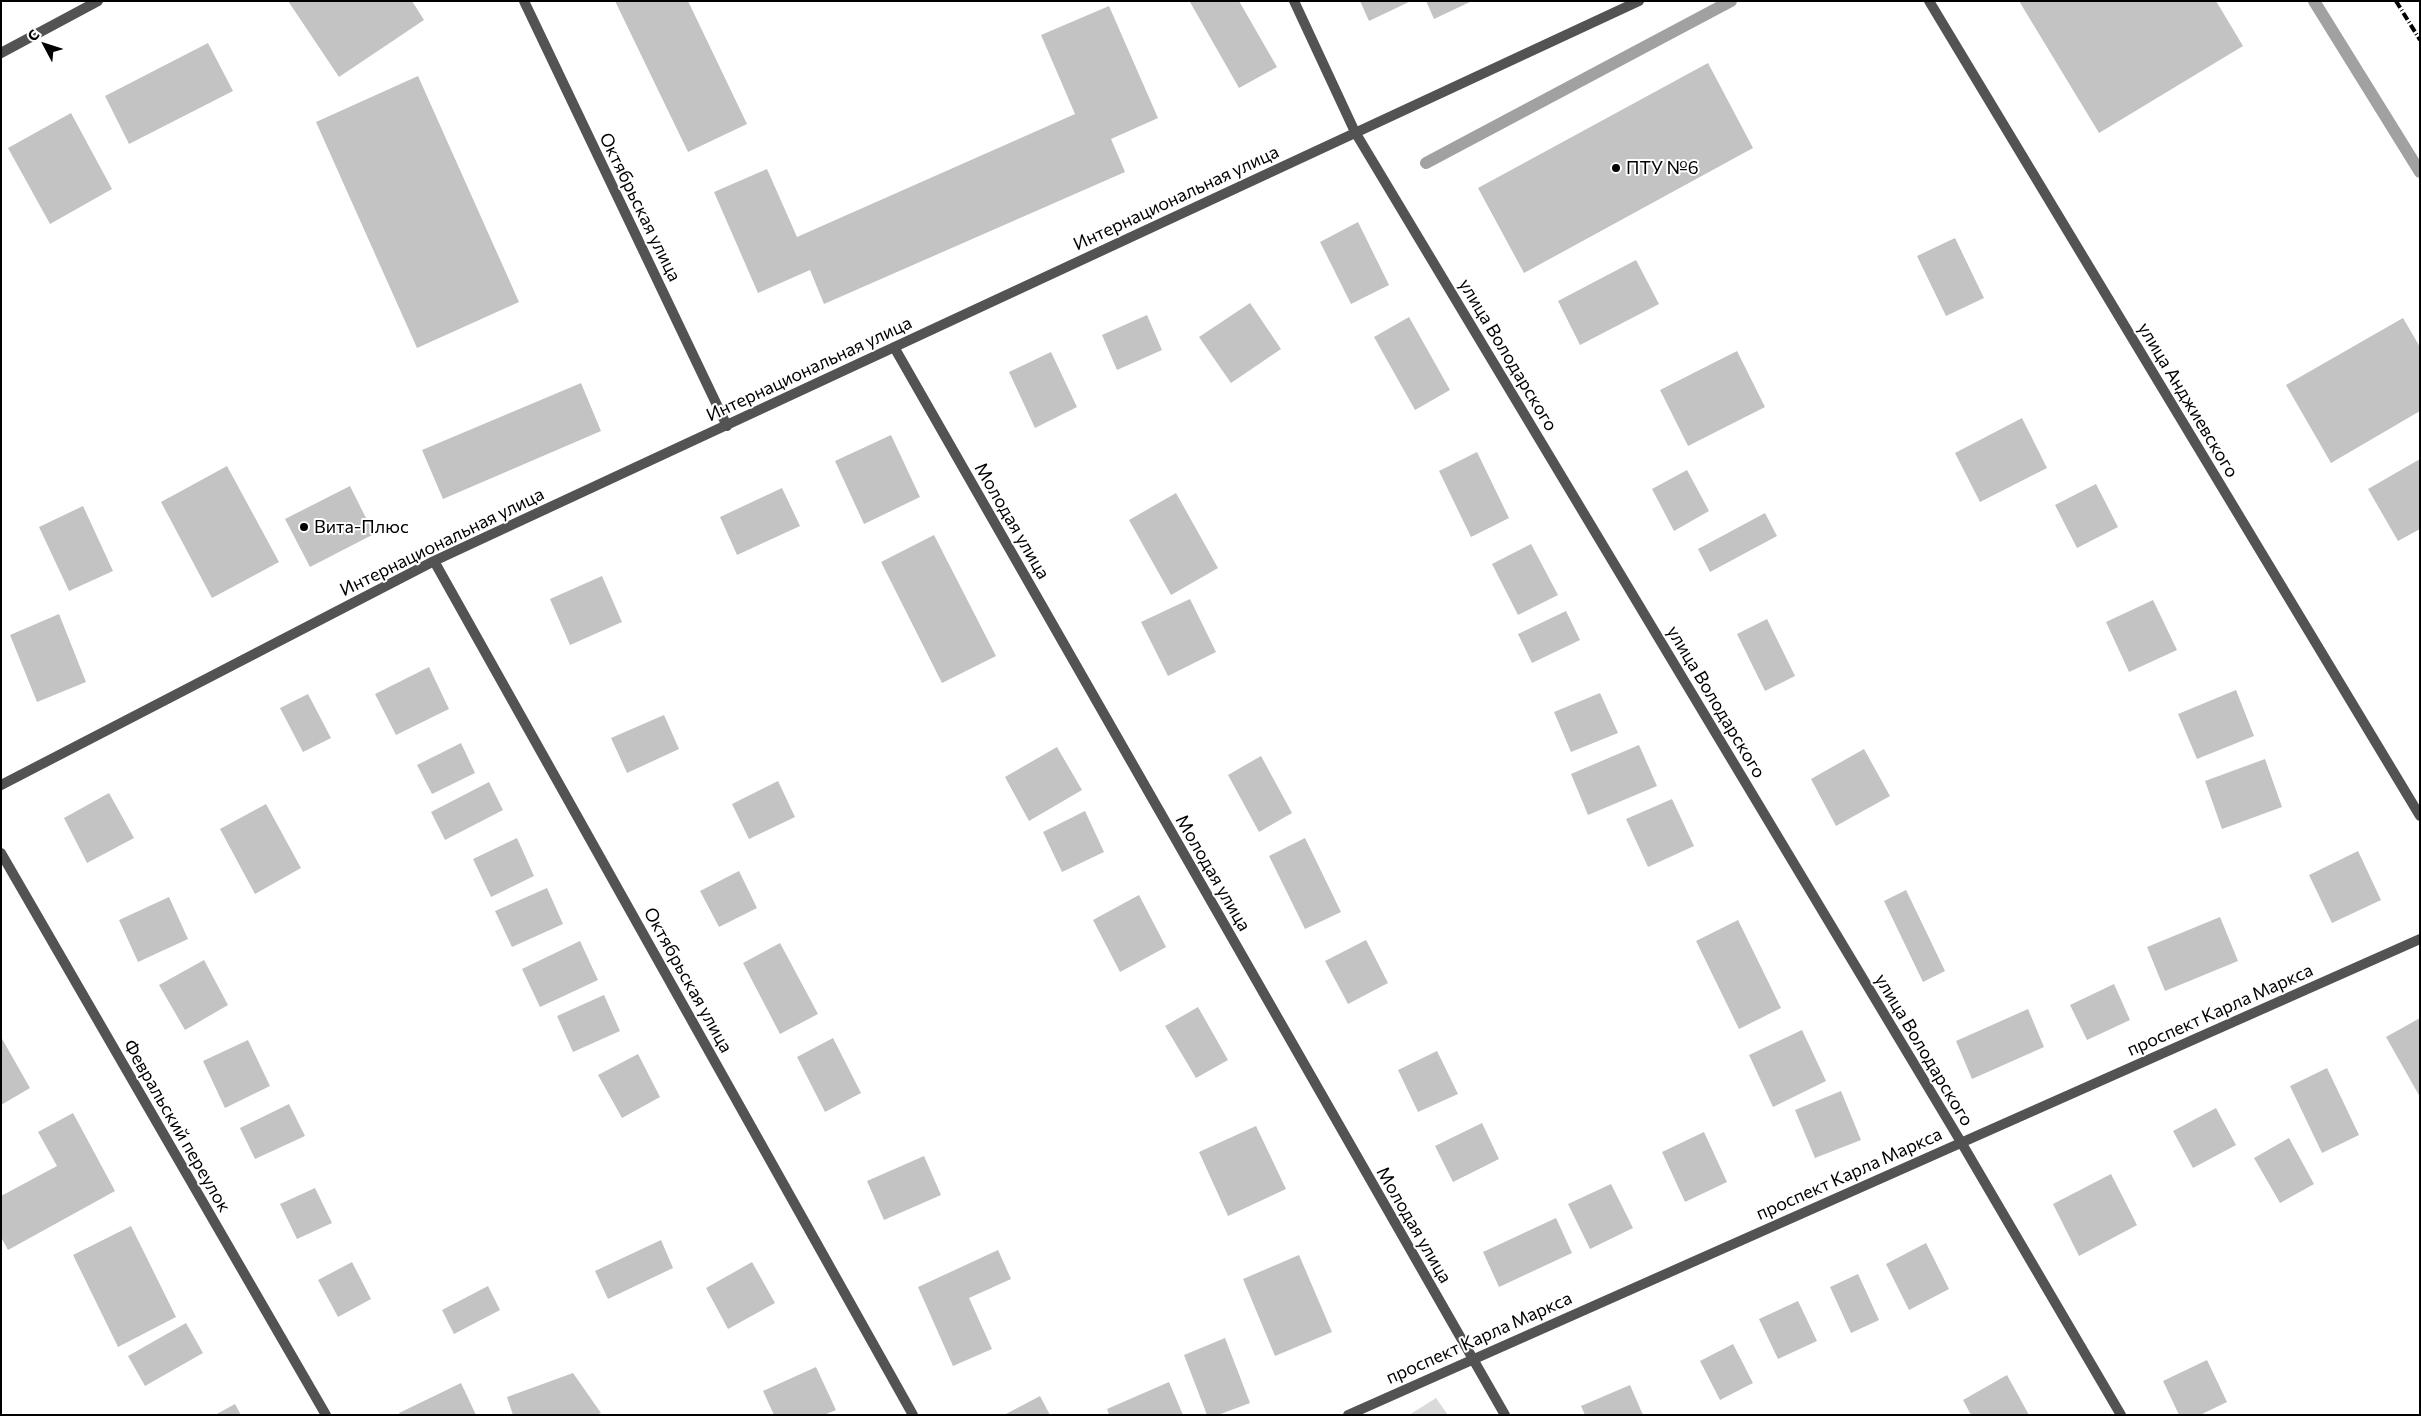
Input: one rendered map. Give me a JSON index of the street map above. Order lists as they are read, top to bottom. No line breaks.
{"streets":{"street":["Интернациональная улица","Октябрьская улица","улица Володарского","улица Анджиевского","Молодая улица","проспект Карла Маркса","Февральский переулок"]},"crossings":[["Интернациональная улица","Октябрьская улица"],["Интернациональная улица","улица Володарского"],["Интернациональная улица","Молодая улица"],["улица Володарского","проспект Карла Маркса"],["Молодая улица","проспект Карла Маркса"]],"places":["ПТУ №6","Вита-Плюс"],"north":"top left"}
